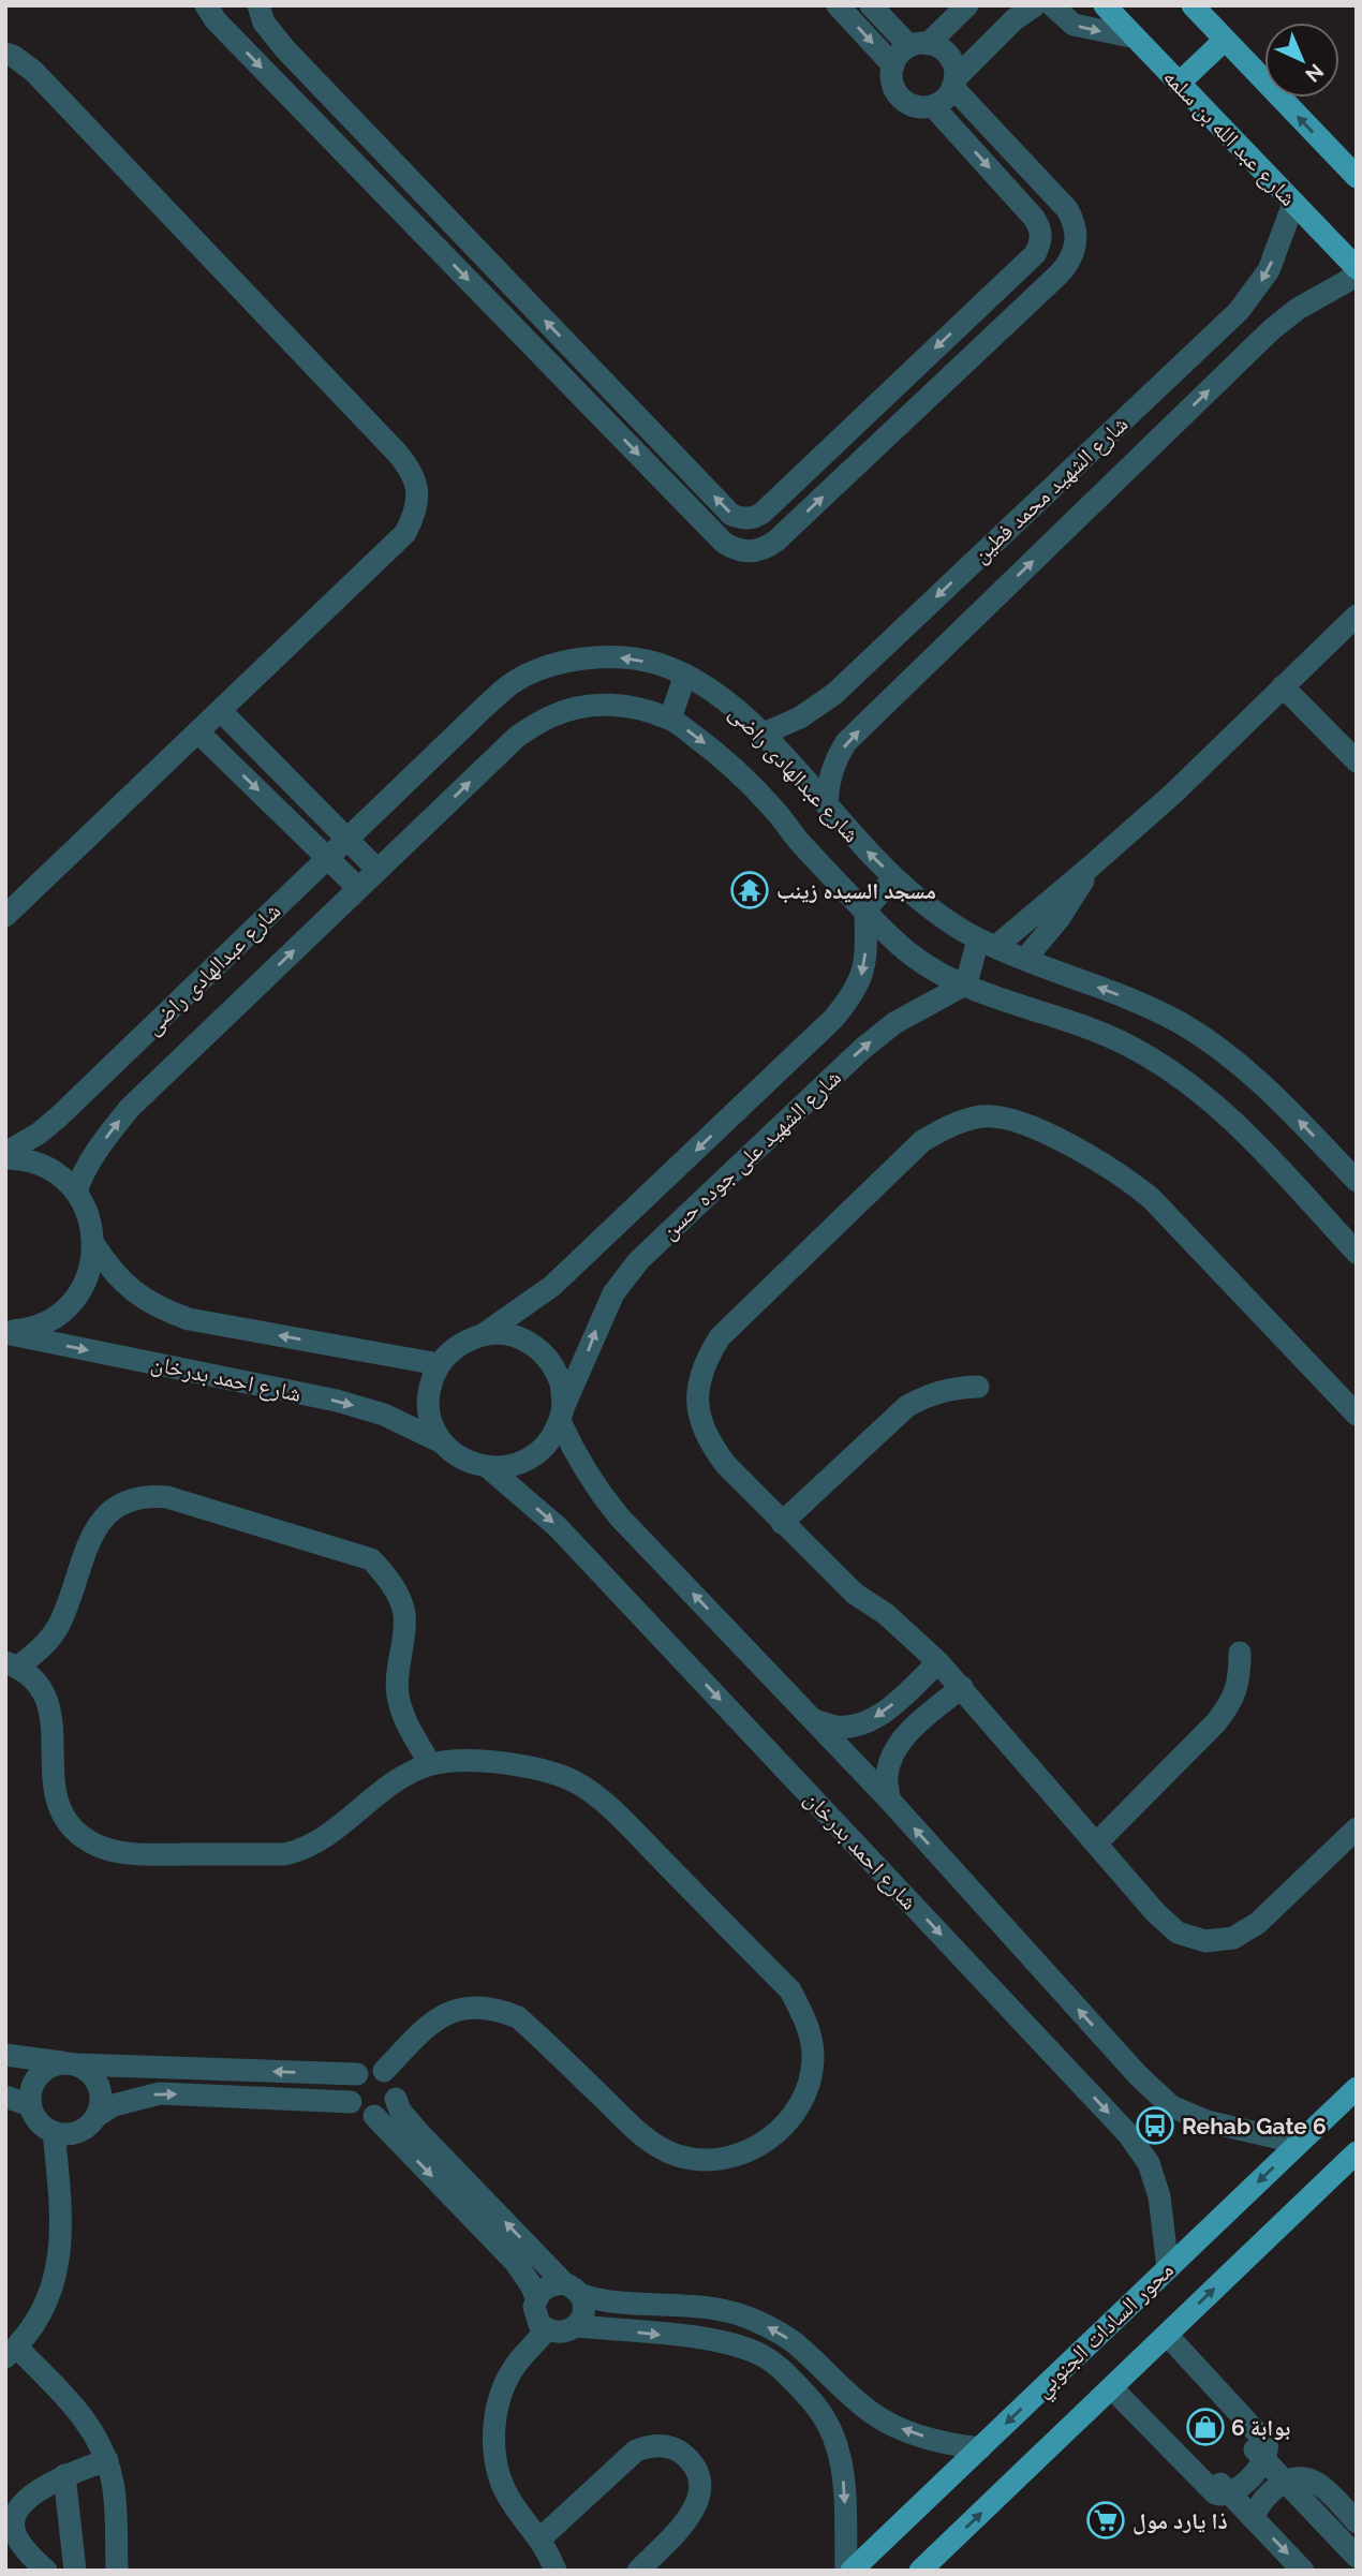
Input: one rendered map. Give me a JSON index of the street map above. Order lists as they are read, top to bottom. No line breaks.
{"streets":{"main road":["شارع عبد الله بن سلمه","محور السادات الجنوبي"],"street":["شارع الشهيد محمد فطين","شارع عبدالهادى راضى","شارع الشهيد على جوده حسن","شارع احمد بدرخان"]},"crossings":[["شارع عبد الله بن سلمه","شارع الشهيد محمد فطين"],["شارع الشهيد محمد فطين","شارع عبدالهادى راضى"],["شارع عبدالهادى راضى","شارع الشهيد على جوده حسن"],["شارع الشهيد على جوده حسن","شارع احمد بدرخان"],["شارع احمد بدرخان","محور السادات الجنوبي"]],"places":{"temple":["مسجد السيده زينب"],"bus stop":["Rehab Gate 6"],"shop":["بوابة 6"],"supermarket":["ذا يارد مول"]},"north":"bottom right"}
